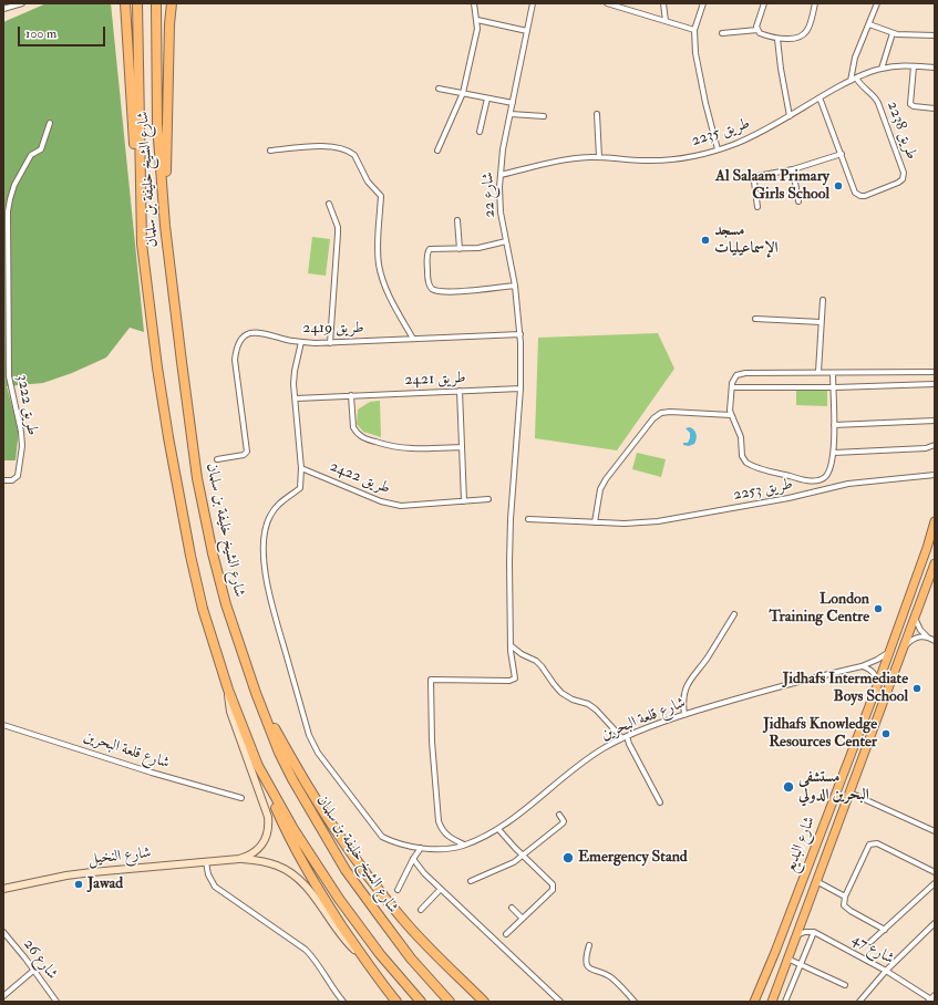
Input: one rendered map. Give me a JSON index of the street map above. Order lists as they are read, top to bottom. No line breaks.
{"streets":{"highway":["شارع الشيخ خليفة بن سلمان"],"main road":["شارع البديع"],"street":["طريق 2238","طريق 2235","شارع 22","طريق 2419","طريق 2421","طريق 3222","طريق 2422","طريق 2253","شارع قلعة البحرين","شارع النخيل","شارع 47","شارع 26"]},"crossings":[["طريق 2238","طريق 2235"],["طريق 2235","شارع 22"],["شارع الشيخ خليفة بن سلمان","شارع النخيل"],["شارع 22","طريق 2419"],["شارع 22","طريق 2421"],["شارع 22","شارع قلعة البحرين"],["طريق 2422","شارع قلعة البحرين"],["شارع قلعة البحرين","شارع البديع"]],"places":["Al Salaam Primary Girls School","مسجد الإسماعيليات","London Training Centre","Jidhafs Intermediate Boys School","Jidhafs Knowledge Resources Center","مستشفى البحرين الدولي","Emergency Stand","Jawad"],"scale_bar":"100 m"}
